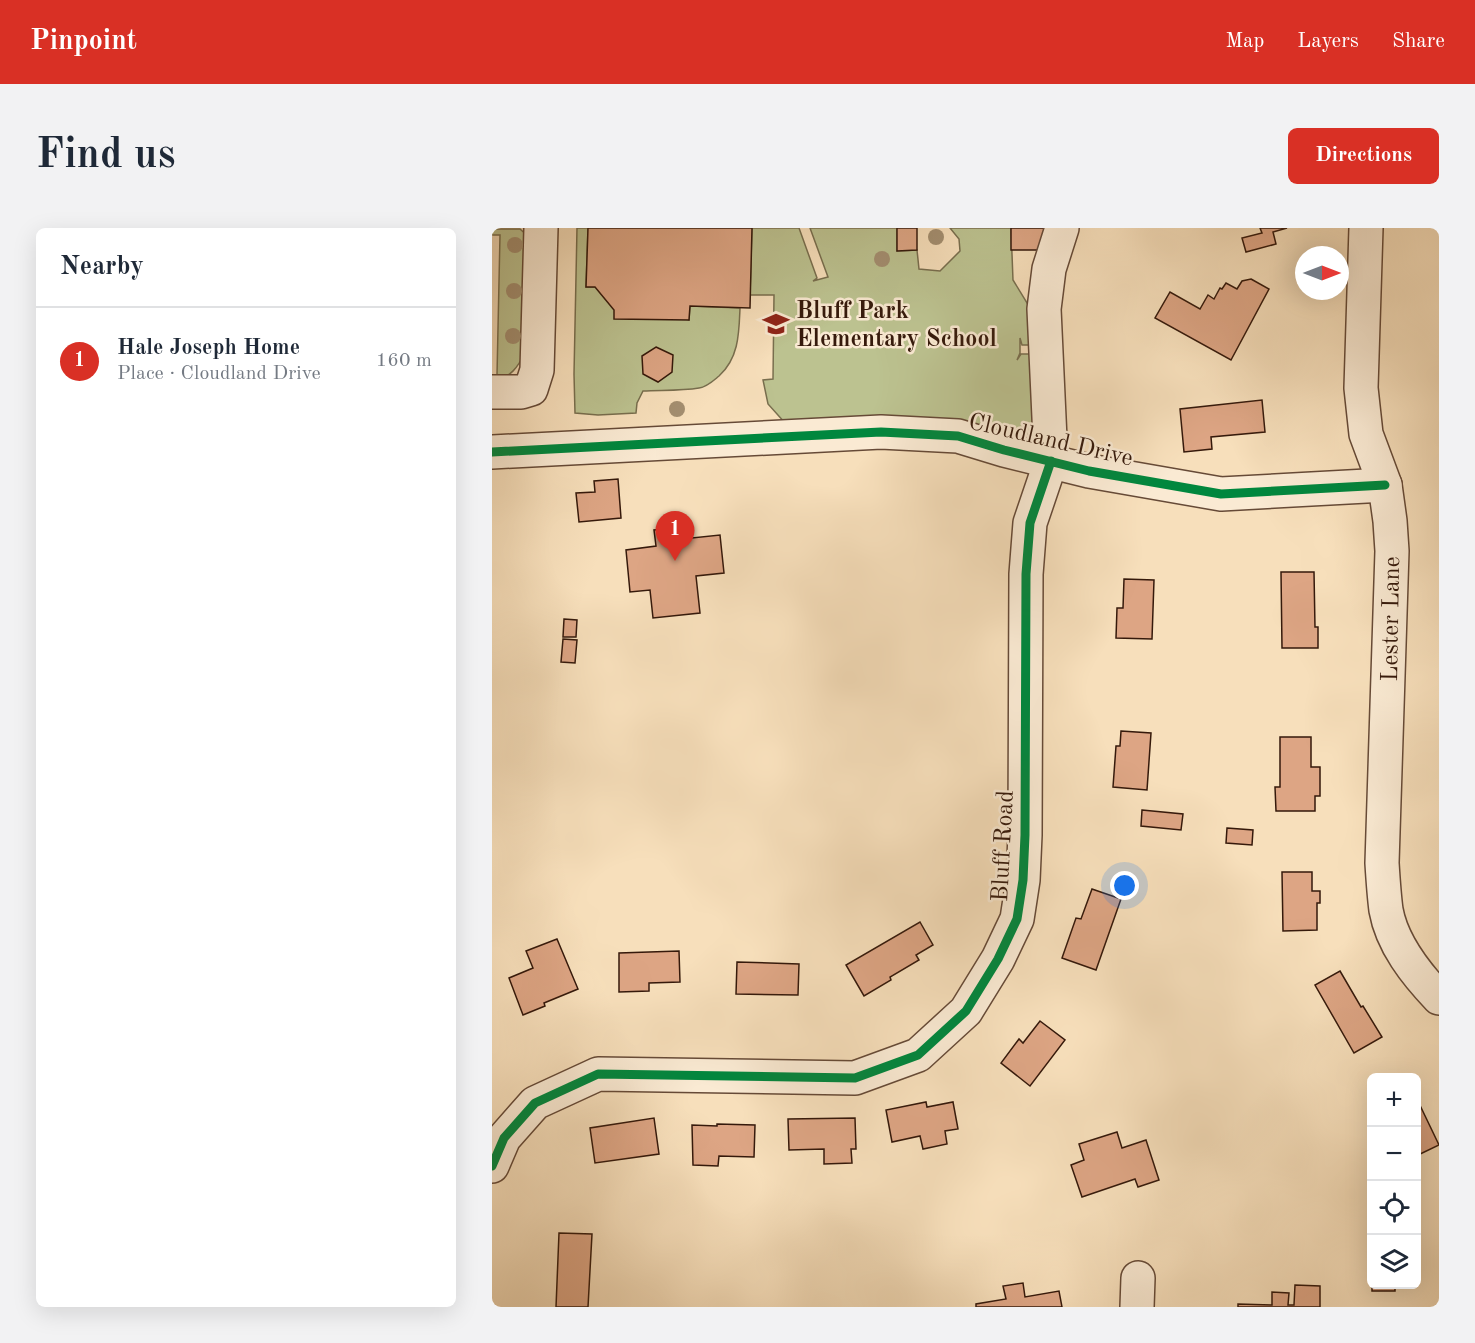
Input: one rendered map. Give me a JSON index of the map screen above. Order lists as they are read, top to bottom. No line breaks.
{"streets":{"street":["Cloudland Drive","Lester Lane","Bluff Road"]},"crossings":[["Cloudland Drive","Lester Lane"],["Cloudland Drive","Bluff Road"]],"places":{"school or university":["Bluff Park Elementary School"]},"north":"right","page":{"header":"Pinpoint","nav":["Map","Layers","Share"],"buttons":"Directions","title":"Find us","heading":"Nearby","list":[{"mark":"1","name":"Hale Joseph Home","note":"Place · Cloudland Drive","value":"160 m"}],"pins":"1","map_buttons":["+","−"]}}
